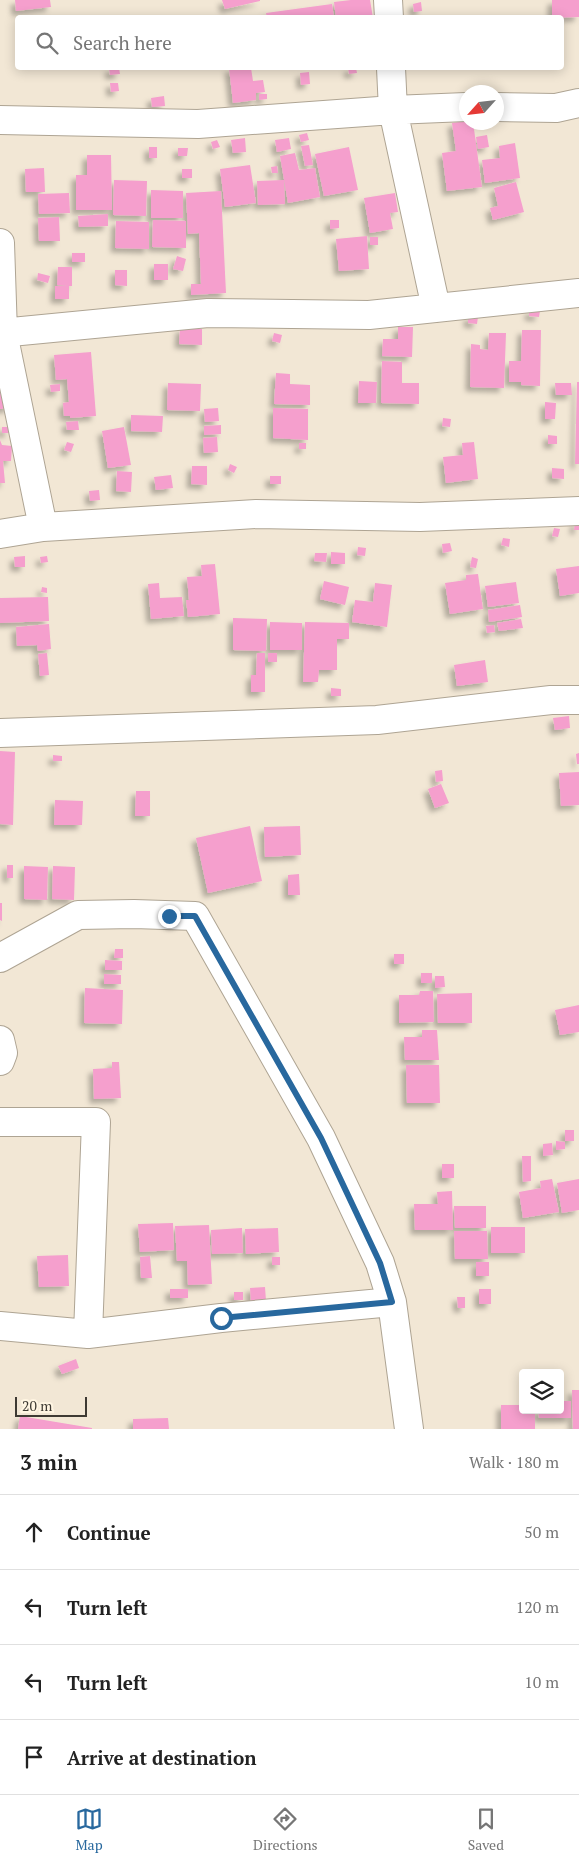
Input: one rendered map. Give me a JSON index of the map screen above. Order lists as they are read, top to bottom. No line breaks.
{"scale_bar":"20 m","north":"bottom left","page":{"search":"Search here","scale":"20 m","heading":["3 min","Walk · 180 m"],"list":[["Continue","50 m"],["Turn left","120 m"],["Turn left","10 m"],"Arrive at destination"],"nav":["Map","Directions","Saved"]}}
